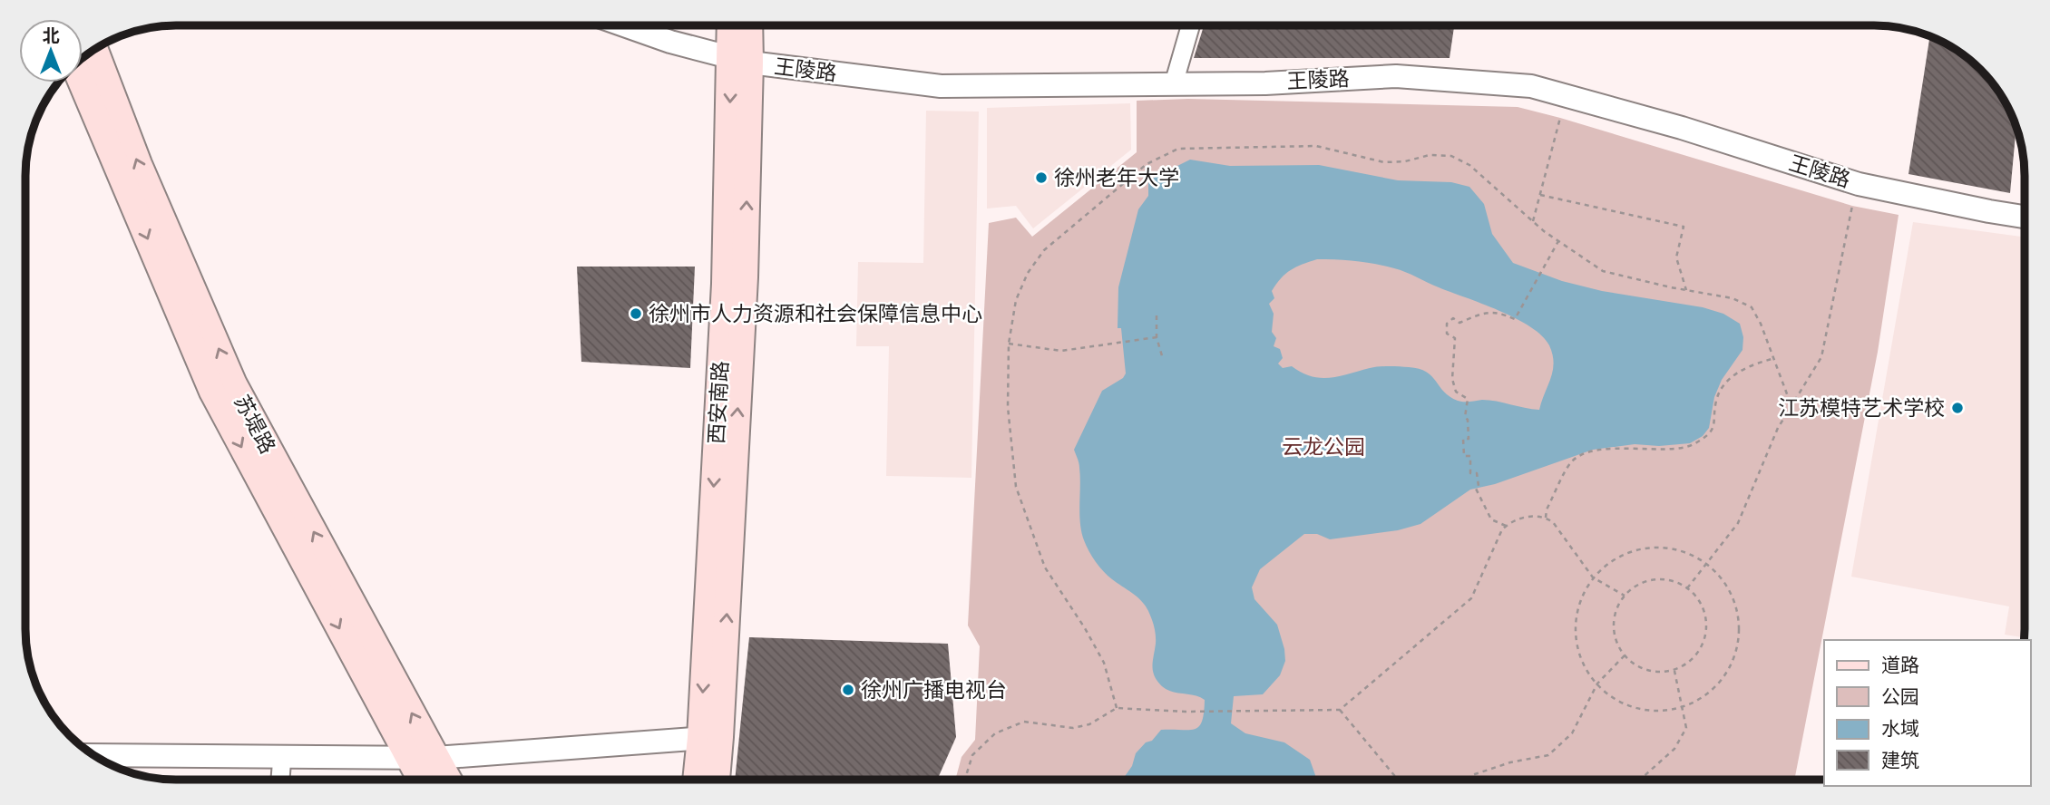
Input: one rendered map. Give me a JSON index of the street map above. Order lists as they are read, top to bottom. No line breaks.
{"streets":{"main road":["西安南路","苏堤路"],"street":["王陵路"]},"crossings":[["王陵路","西安南路"]],"parks":["云龙公园"],"places":["徐州老年大学","徐州市人力资源和社会保障信息中心","江苏模特艺术学校","徐州广播电视台"],"legend":["道路","公园","水域","建筑"],"north":"top"}
